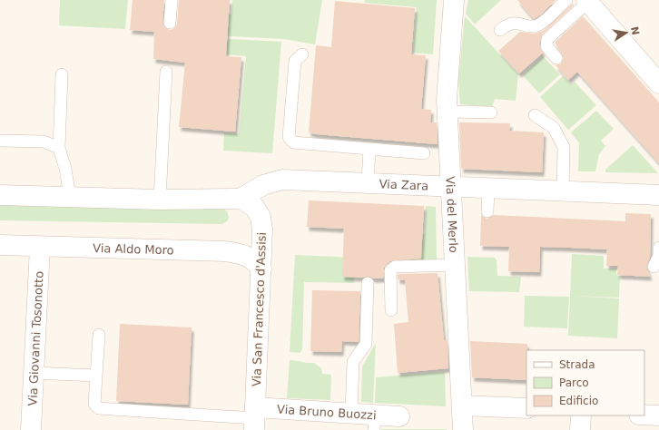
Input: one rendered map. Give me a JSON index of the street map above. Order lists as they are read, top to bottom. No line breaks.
{"streets":{"street":["Via Zara","Via del Merlo","Via Aldo Moro","Via San Francesco d'Assisi","Via Giovanni Tosonotto","Via Bruno Buozzi"]},"crossings":[["Via Zara","Via del Merlo"],["Via Zara","Via San Francesco d'Assisi"],["Via Aldo Moro","Via San Francesco d'Assisi"],["Via Aldo Moro","Via Giovanni Tosonotto"],["Via San Francesco d'Assisi","Via Bruno Buozzi"]],"legend":["Strada","Parco","Edificio"],"north":"right"}
